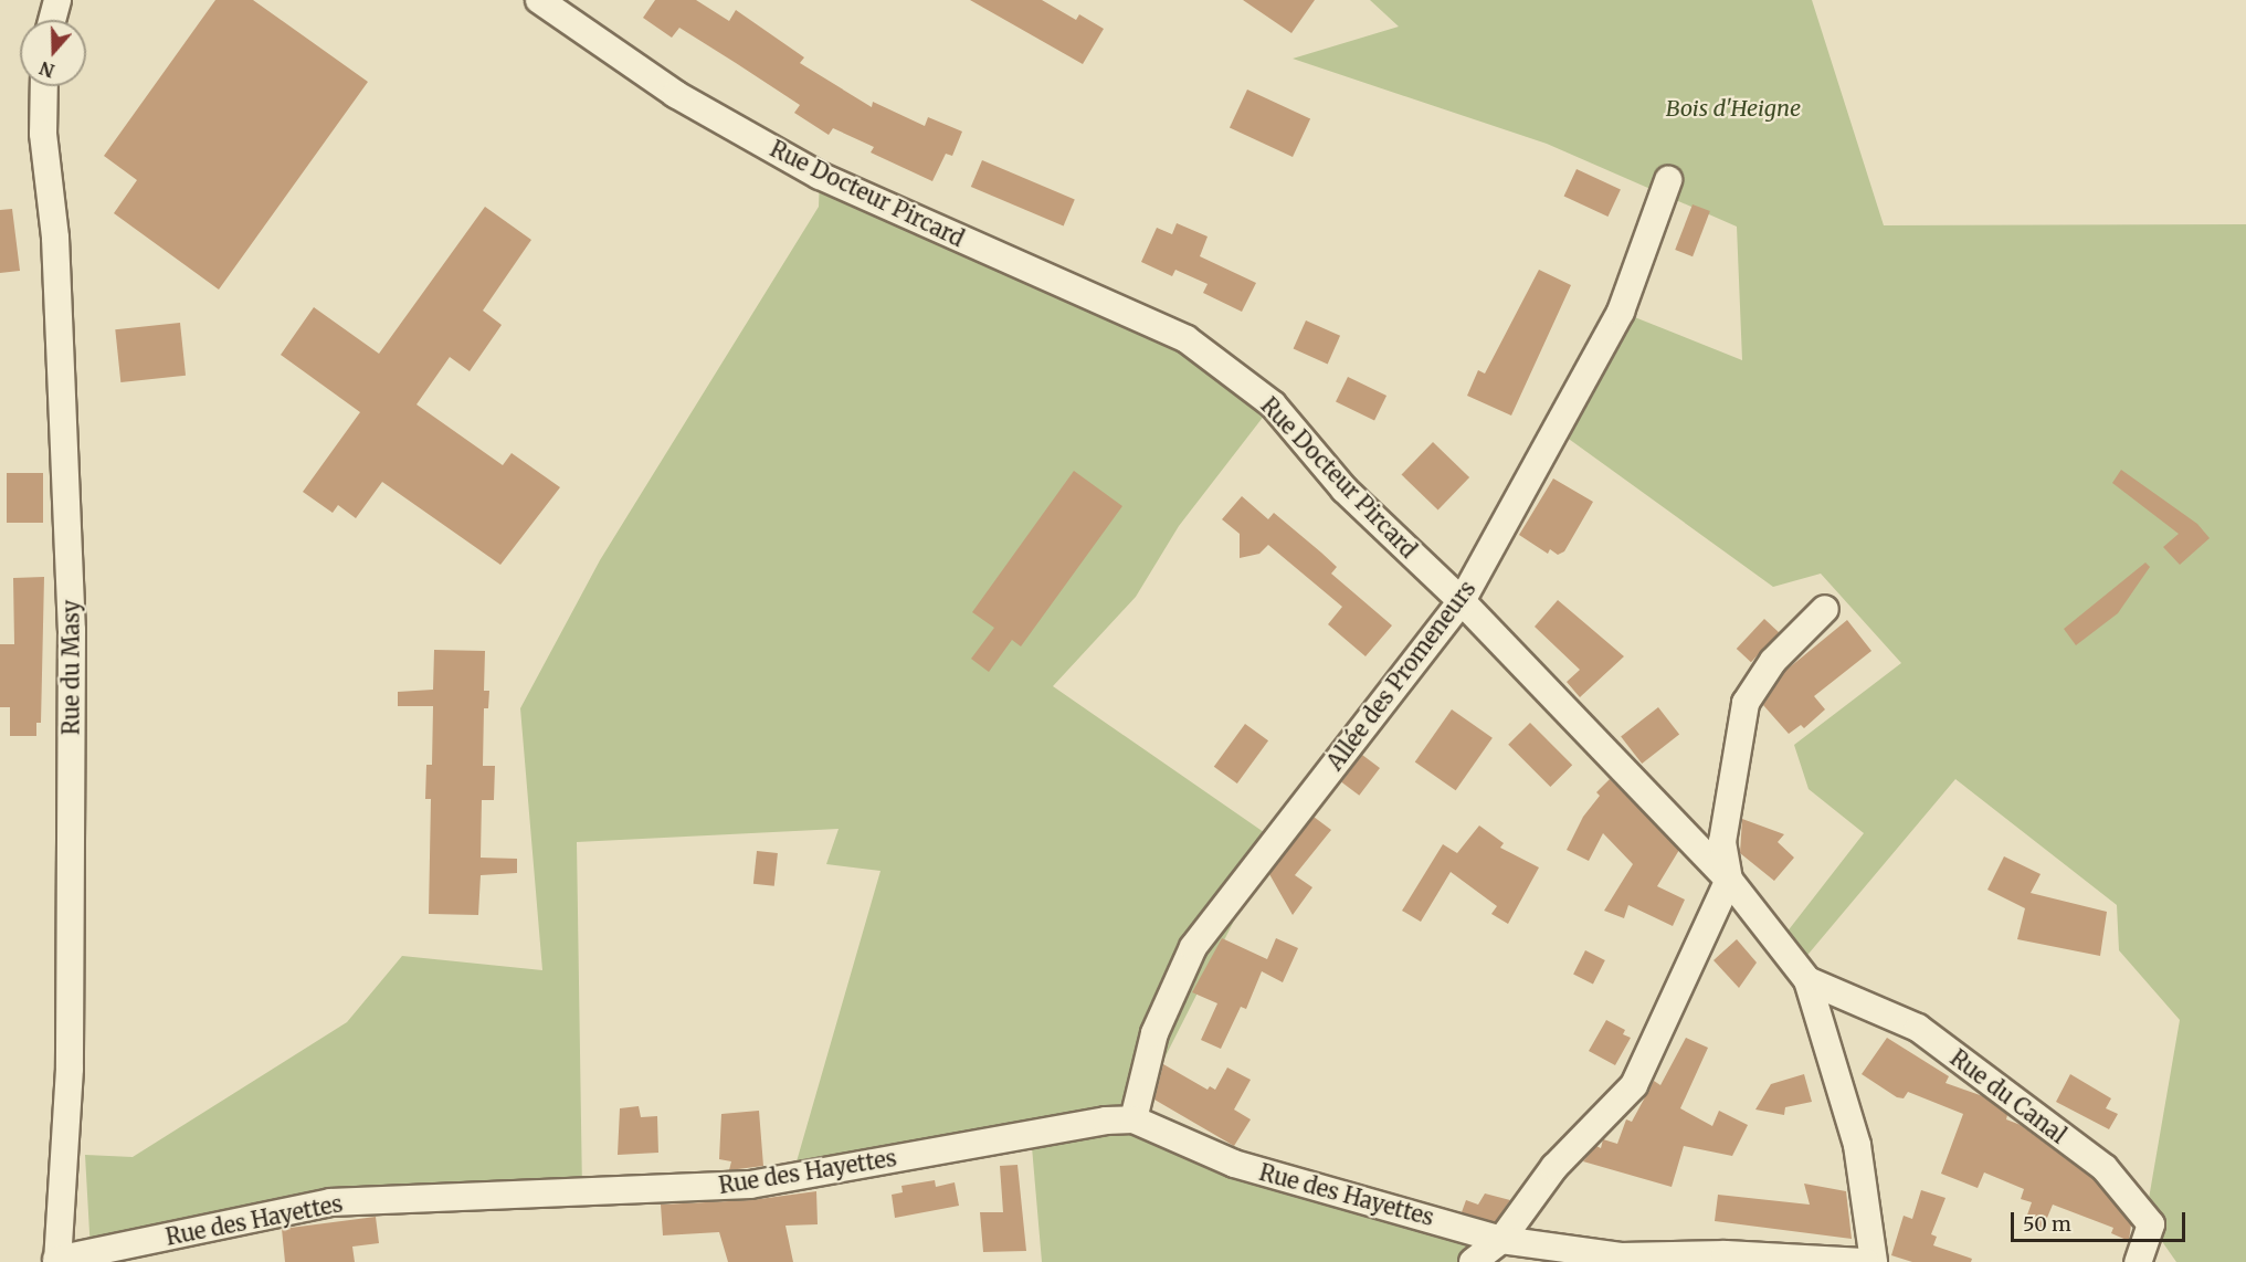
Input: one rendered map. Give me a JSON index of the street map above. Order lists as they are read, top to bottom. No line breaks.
{"streets":{"street":["Rue Docteur Pircard","Rue du Masy","Allée des Promeneurs","Rue du Canal","Rue des Hayettes"]},"crossings":[["Rue Docteur Pircard","Allée des Promeneurs"],["Rue Docteur Pircard","Rue du Canal"],["Rue du Masy","Rue des Hayettes"],["Allée des Promeneurs","Rue des Hayettes"]],"parks":["Bois d'Heigne"],"scale_bar":"50 m","north":"bottom"}
